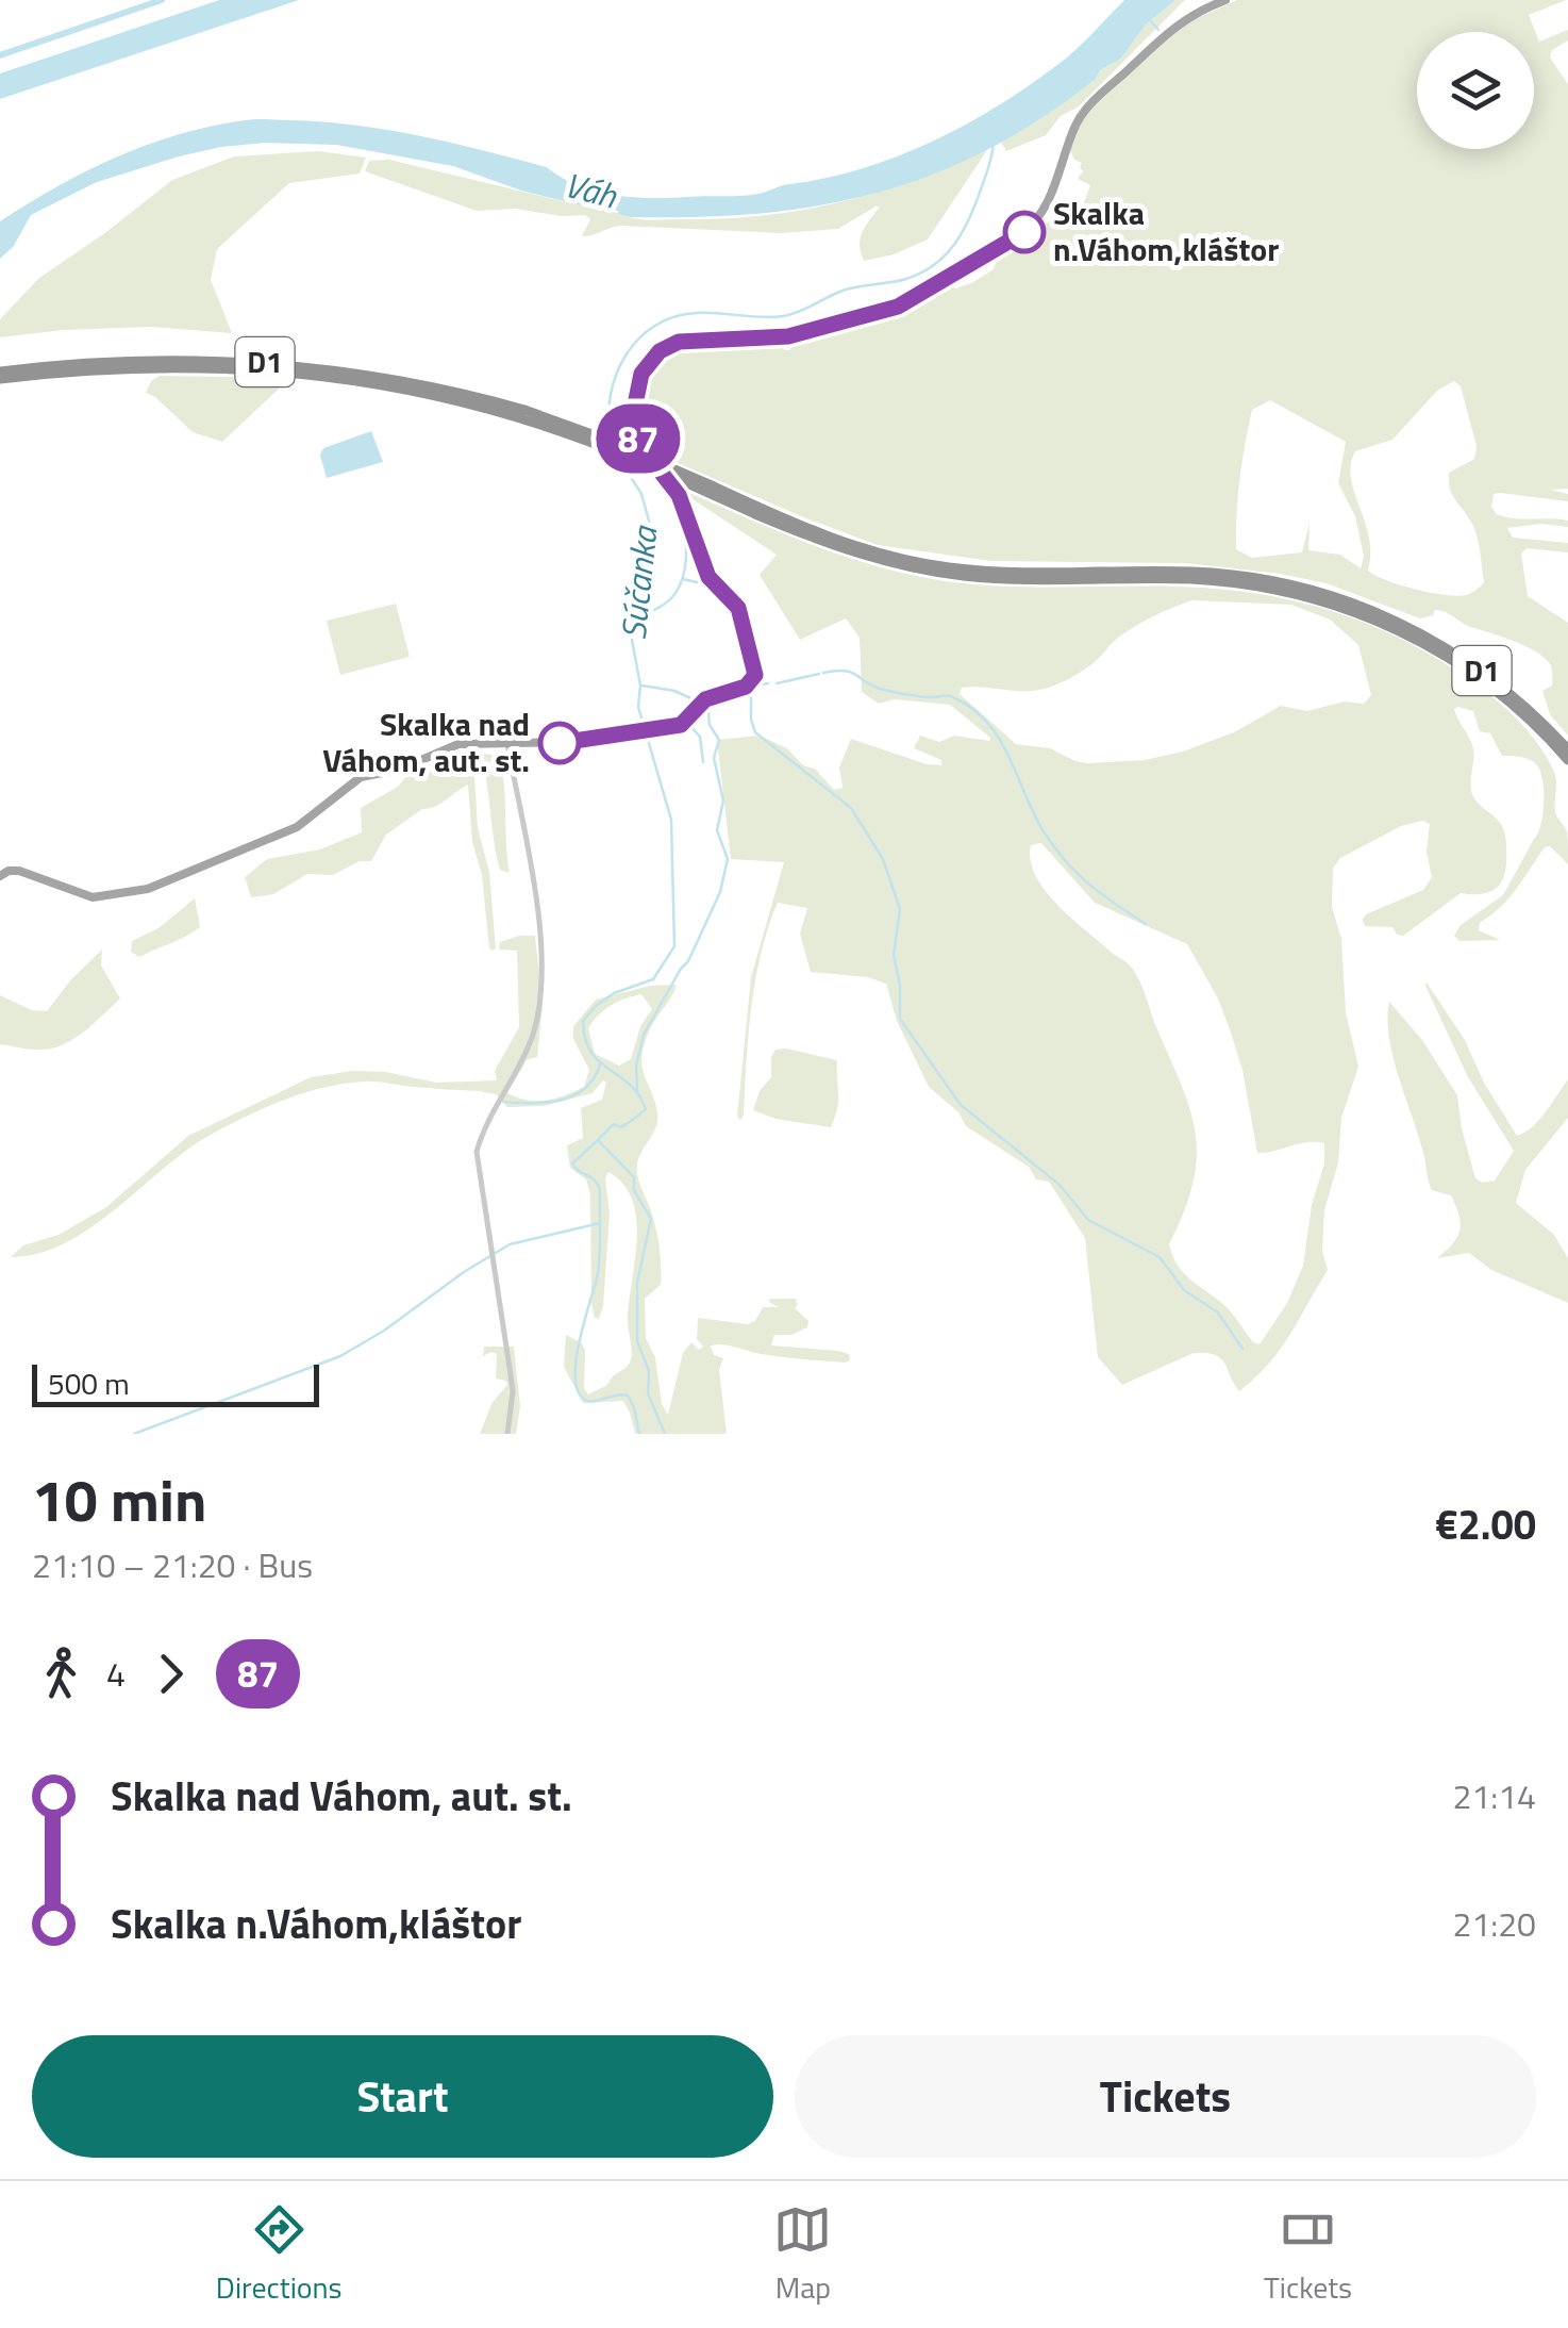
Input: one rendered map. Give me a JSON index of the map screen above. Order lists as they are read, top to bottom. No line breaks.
{"streets":{"highway":["D1"]},"water":["Váh","Súčanka"],"places":["Skalka n.Váhom,kláštor","Skalka nad Váhom, aut. st."],"lines":["bus line 87"],"scale_bar":"500 m","page":{"on_map":"87","scale":"500 m","heading":["10 min","21:10 – 21:20 · Bus","€2.00"],"legs":["4","87"],"list":[{"name":"Skalka nad Váhom, aut. st.","value":"21:14"},{"name":"Skalka n.Váhom,kláštor","value":"21:20"}],"buttons":["Start","Tickets"],"tabs":["Directions","Map","Tickets"]}}
